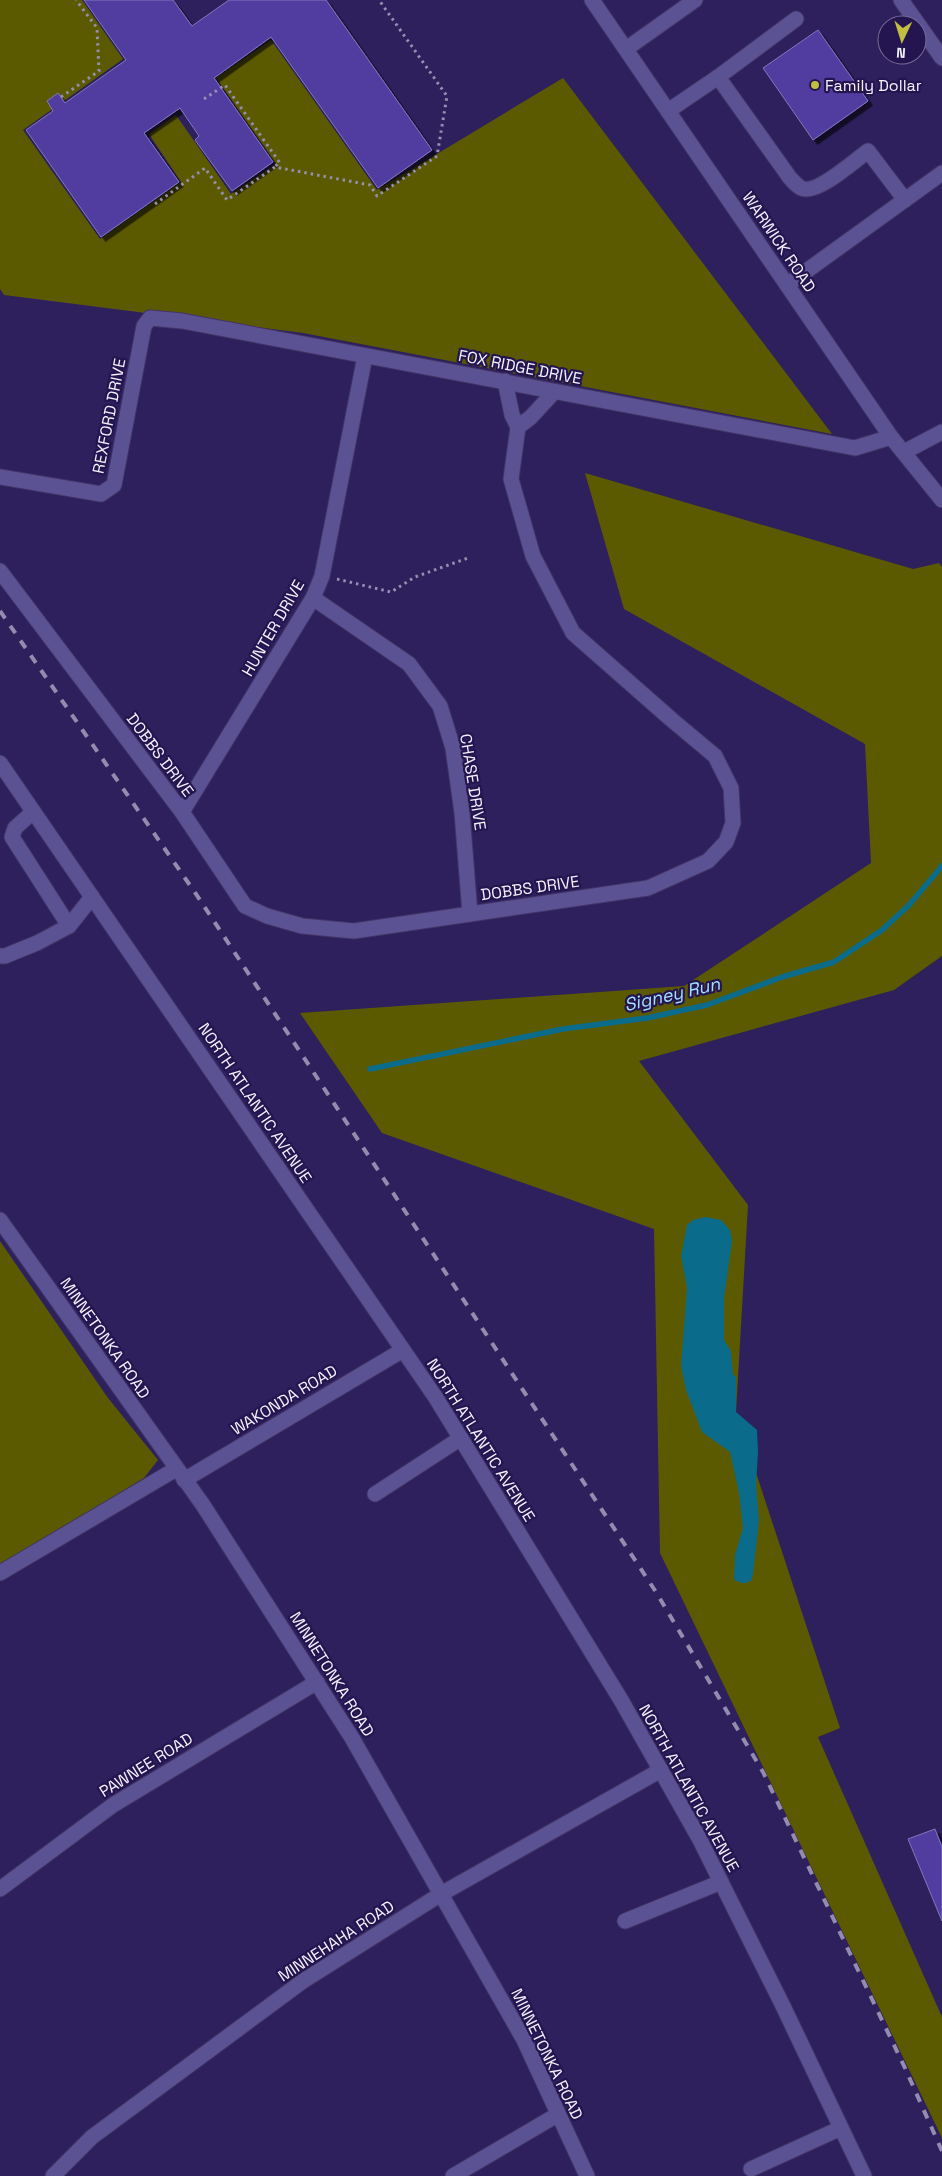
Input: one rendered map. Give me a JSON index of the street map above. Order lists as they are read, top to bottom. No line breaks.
{"streets":{"street":["WARWICK ROAD","FOX RIDGE DRIVE","REXFORD DRIVE","HUNTER DRIVE","DOBBS DRIVE","CHASE DRIVE","NORTH ATLANTIC AVENUE","MINNETONKA ROAD","WAKONDA ROAD","PAWNEE ROAD","MINNEHAHA ROAD"]},"crossings":[["WARWICK ROAD","FOX RIDGE DRIVE"],["FOX RIDGE DRIVE","REXFORD DRIVE"],["FOX RIDGE DRIVE","HUNTER DRIVE"],["FOX RIDGE DRIVE","DOBBS DRIVE"],["HUNTER DRIVE","DOBBS DRIVE"],["HUNTER DRIVE","CHASE DRIVE"],["DOBBS DRIVE","CHASE DRIVE"],["NORTH ATLANTIC AVENUE","WAKONDA ROAD"],["NORTH ATLANTIC AVENUE","MINNEHAHA ROAD"],["MINNETONKA ROAD","WAKONDA ROAD"],["MINNETONKA ROAD","PAWNEE ROAD"],["MINNETONKA ROAD","MINNEHAHA ROAD"]],"water":["Signey Run"],"places":["Family Dollar"],"north":"bottom"}
